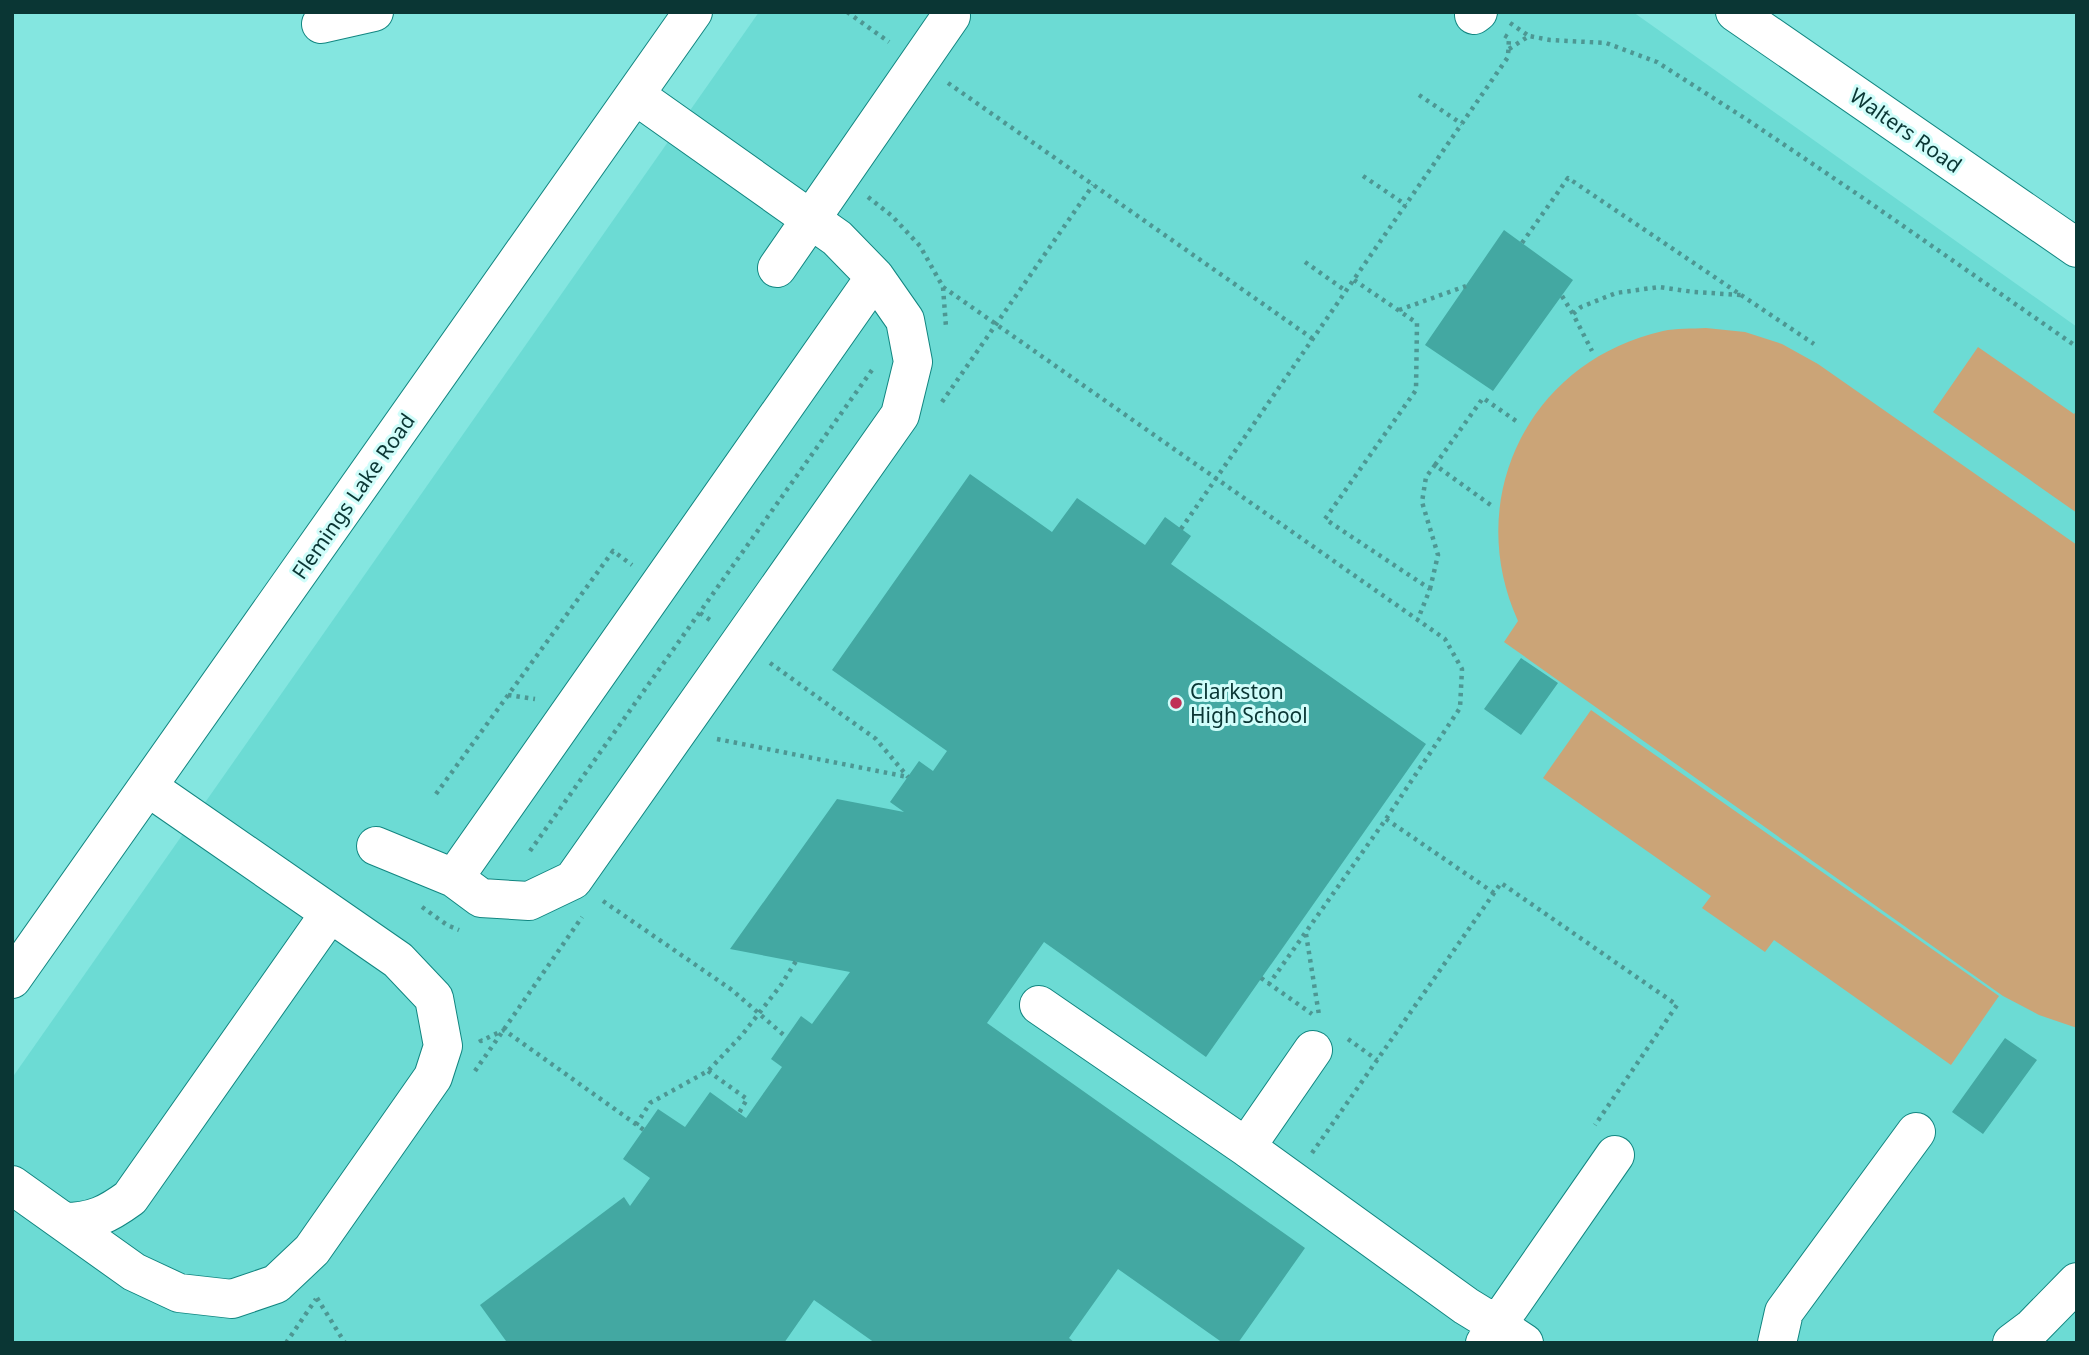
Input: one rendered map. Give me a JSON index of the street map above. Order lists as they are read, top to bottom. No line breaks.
{"streets":{"street":["Walters Road","Flemings Lake Road"]},"places":["Clarkston High School"]}
